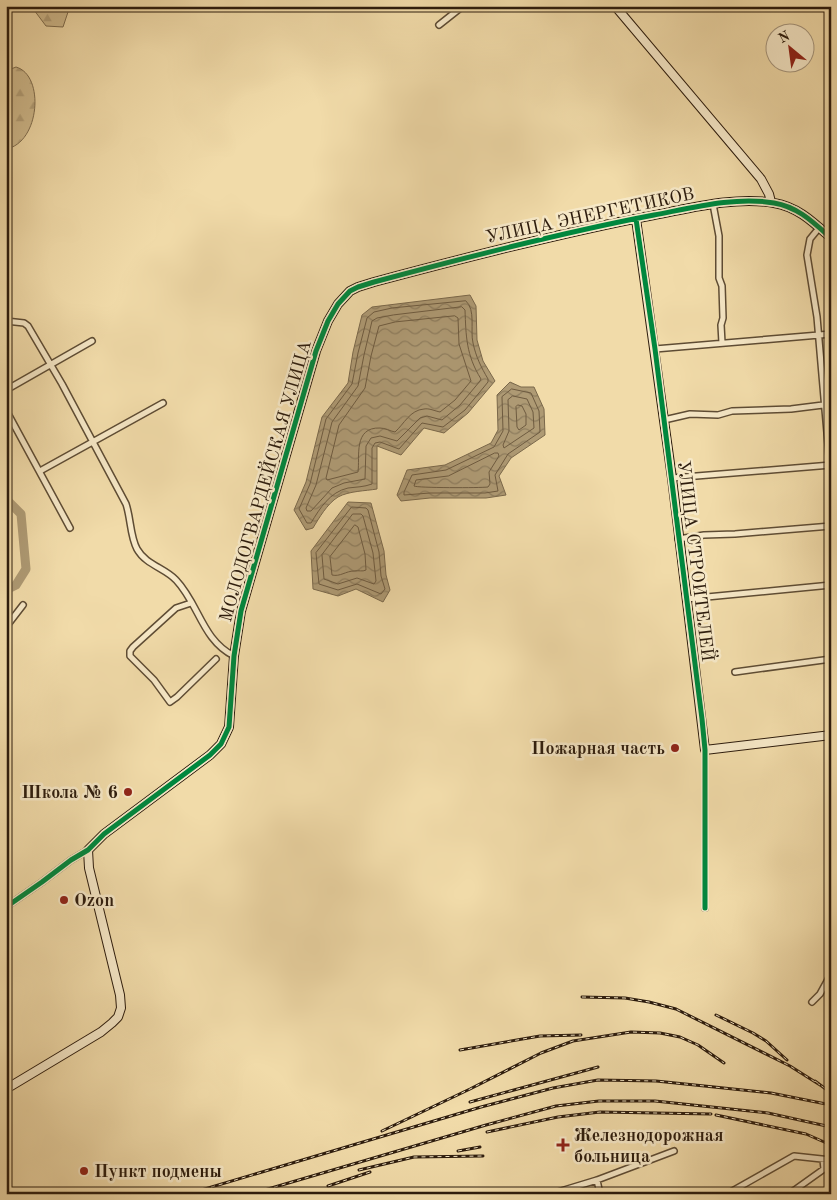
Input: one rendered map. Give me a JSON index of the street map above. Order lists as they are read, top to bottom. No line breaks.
{"streets":{"street":["УЛИЦА ЭНЕРГЕТИКОВ","МОЛОДОГВАРДЕЙСКАЯ УЛИЦА","УЛИЦА СТРОИТЕЛЕЙ"]},"crossings":[["УЛИЦА ЭНЕРГЕТИКОВ","МОЛОДОГВАРДЕЙСКАЯ УЛИЦА"],["УЛИЦА ЭНЕРГЕТИКОВ","УЛИЦА СТРОИТЕЛЕЙ"]],"places":{"other":["Пожарная часть","Школа № 6","Ozon","Пункт подмены"],"health":["Железнодорожная больница"]},"north":"top left"}
